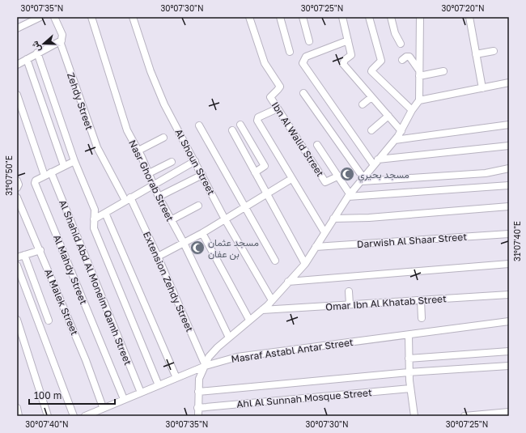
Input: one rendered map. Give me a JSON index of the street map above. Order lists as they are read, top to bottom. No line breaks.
{"streets":{"street":["Zehdy Street","Ibn Al Walid Street","Al Shoun Street","Nasr Ghorab Street","Darwish Al Shaar Street","Al Mahdy Street","Extension Zehdy Street","Al Shahid Abd Al Moneim Qamh Street","Al Malek Street","Omar Ibn Al Khatab Street","Masraf Astabl Antar Street","Ahl Al Sunnah Mosque Street"]},"crossings":[["Zehdy Street","Extension Zehdy Street"],["Al Mahdy Street","Al Shahid Abd Al Moneim Qamh Street"],["Al Mahdy Street","Masraf Astabl Antar Street"],["Extension Zehdy Street","Masraf Astabl Antar Street"],["Al Shahid Abd Al Moneim Qamh Street","Masraf Astabl Antar Street"],["Al Malek Street","Masraf Astabl Antar Street"]],"places":{"mosque":["مسجد بحيري","مسجد عثمان بن عفان"]},"scale_bar":"100 m","north":"left","coordinates":["30°07'35\"N","30°07'30\"N","30°07'25\"N","30°07'20\"N","31°07'50\"E","31°07'40\"E","30°07'40\"N"]}
